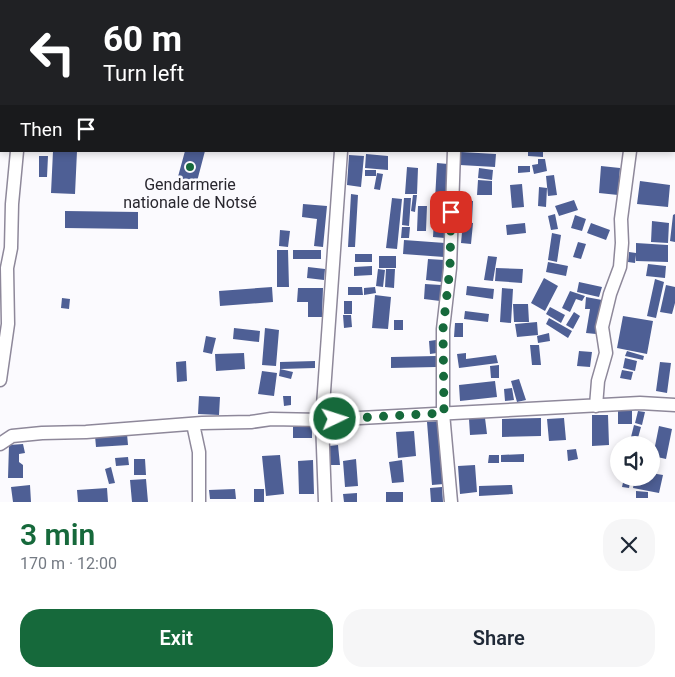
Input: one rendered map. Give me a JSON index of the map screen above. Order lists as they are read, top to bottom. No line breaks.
{"places":["Gendarmerie nationale de Notsé"],"page":{"turn":["60 m","Turn left"],"then":"Then","heading":["3 min","170 m · 12:00"],"buttons":["Exit","Share"]}}
